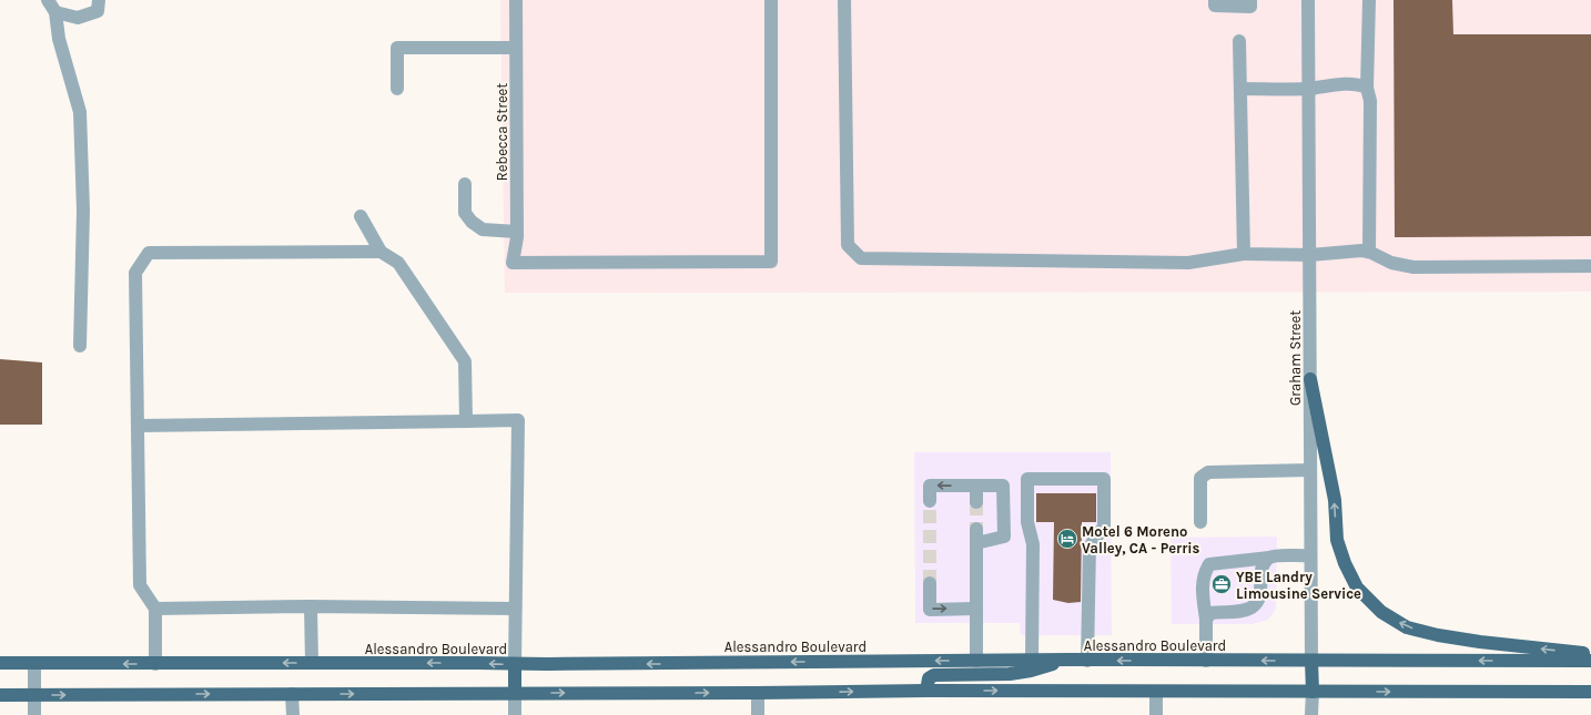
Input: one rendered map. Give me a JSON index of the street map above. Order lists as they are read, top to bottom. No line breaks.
{"streets":{"main road":["Graham Street","Alessandro Boulevard"],"street":["Rebecca Street"]},"crossings":[["Graham Street","Alessandro Boulevard"]],"places":{"hotel":["Motel 6 Moreno Valley, CA - Perris"],"office":["YBE Landry Limousine Service"]}}
